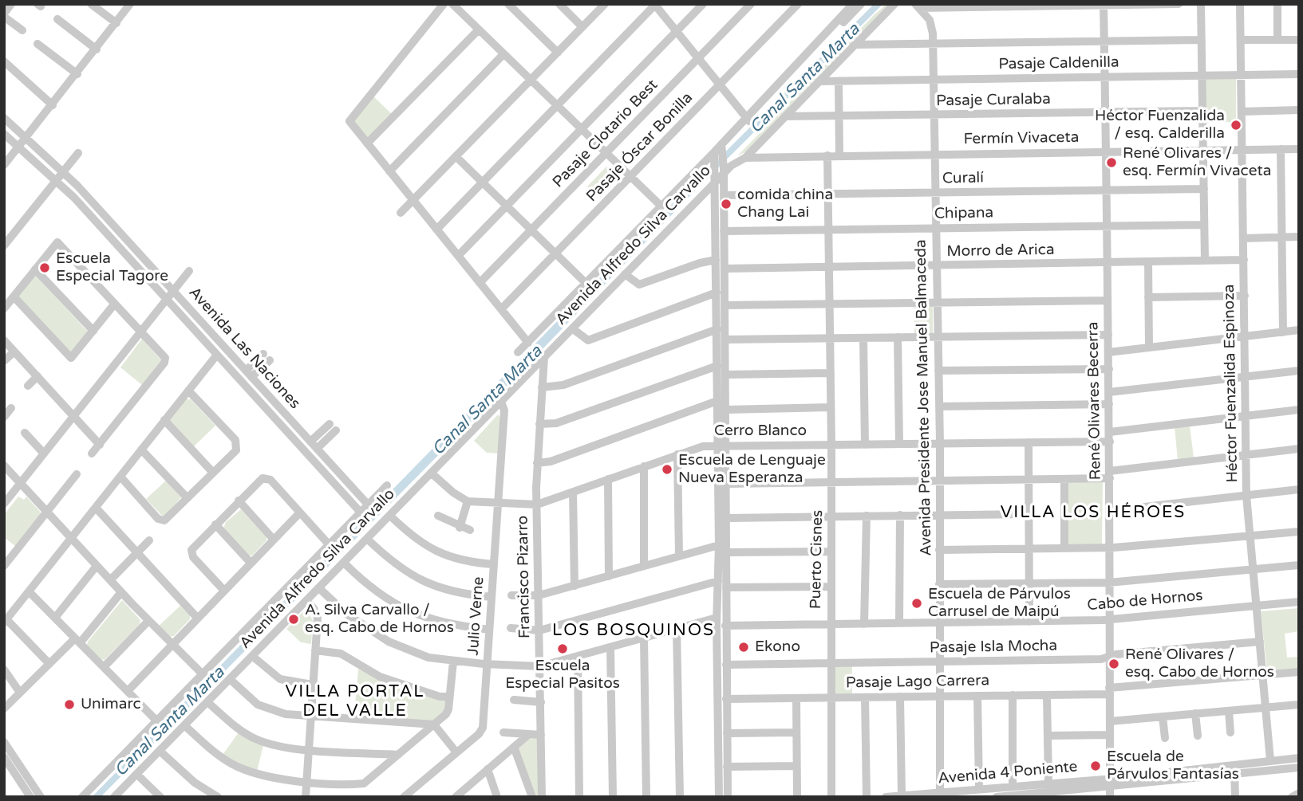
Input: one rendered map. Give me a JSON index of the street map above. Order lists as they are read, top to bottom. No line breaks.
{"streets":{"street":["Pasaje Caldenilla","Pasaje Curalaba","Pasaje Clotario Best","Fermín Vivaceta","Pasaje Óscar Bonilla","Curalí","Chipana","Avenida Alfredo Silva Carvallo","Morro de Arica","Avenida Las Naciones","Héctor Fuenzalida Espinoza","Avenida Presidente Jose Manuel Balmaceda","René Olivares Becerra","Cerro Blanco","Puerto Cisnes","Francisco Pizarro","Cabo de Hornos","Julio Verne","Pasaje Isla Mocha","Pasaje Lago Carrera","Avenida 4 Poniente"]},"crossings":[["Pasaje Caldenilla","Avenida Alfredo Silva Carvallo"],["Pasaje Caldenilla","Héctor Fuenzalida Espinoza"],["Pasaje Caldenilla","Avenida Presidente Jose Manuel Balmaceda"],["Pasaje Caldenilla","René Olivares Becerra"],["Pasaje Curalaba","Avenida Alfredo Silva Carvallo"],["Pasaje Curalaba","Avenida Presidente Jose Manuel Balmaceda"],["Pasaje Curalaba","René Olivares Becerra"],["Fermín Vivaceta","Avenida Alfredo Silva Carvallo"],["Fermín Vivaceta","Héctor Fuenzalida Espinoza"],["Fermín Vivaceta","Avenida Presidente Jose Manuel Balmaceda"],["Fermín Vivaceta","René Olivares Becerra"],["Fermín Vivaceta","Puerto Cisnes"],["Curalí","Avenida Presidente Jose Manuel Balmaceda"],["Curalí","René Olivares Becerra"],["Curalí","Puerto Cisnes"],["Chipana","Avenida Presidente Jose Manuel Balmaceda"],["Chipana","René Olivares Becerra"],["Chipana","Puerto Cisnes"],["Avenida Alfredo Silva Carvallo","Avenida Las Naciones"],["Avenida Alfredo Silva Carvallo","Cerro Blanco"],["Avenida Alfredo Silva Carvallo","Francisco Pizarro"],["Avenida Alfredo Silva Carvallo","Julio Verne"],["Morro de Arica","Héctor Fuenzalida Espinoza"],["Morro de Arica","Avenida Presidente Jose Manuel Balmaceda"],["Morro de Arica","René Olivares Becerra"],["Morro de Arica","Puerto Cisnes"],["Héctor Fuenzalida Espinoza","Cabo de Hornos"],["Héctor Fuenzalida Espinoza","Pasaje Isla Mocha"],["Héctor Fuenzalida Espinoza","Pasaje Lago Carrera"],["Héctor Fuenzalida Espinoza","Avenida 4 Poniente"],["Avenida Presidente Jose Manuel Balmaceda","Cerro Blanco"],["Avenida Presidente Jose Manuel Balmaceda","Cabo de Hornos"],["Avenida Presidente Jose Manuel Balmaceda","Pasaje Isla Mocha"],["Avenida Presidente Jose Manuel Balmaceda","Pasaje Lago Carrera"],["Avenida Presidente Jose Manuel Balmaceda","Avenida 4 Poniente"],["René Olivares Becerra","Cerro Blanco"],["René Olivares Becerra","Cabo de Hornos"],["René Olivares Becerra","Pasaje Isla Mocha"],["René Olivares Becerra","Pasaje Lago Carrera"],["René Olivares Becerra","Avenida 4 Poniente"],["Cerro Blanco","Puerto Cisnes"],["Cerro Blanco","Francisco Pizarro"],["Cerro Blanco","Julio Verne"],["Puerto Cisnes","Cabo de Hornos"],["Puerto Cisnes","Pasaje Isla Mocha"],["Puerto Cisnes","Pasaje Lago Carrera"]],"districts":["VILLA LOS HÉROES","LOS BOSQUINOS","VILLA PORTAL DEL VALLE"],"water":["Canal Santa Marta"],"places":["Héctor Fuenzalida / esq. Calderilla","René Olivares / esq. Fermín Vivaceta","comida china Chang Lai","Escuela Especial Tagore","Escuela de Lenguaje Nueva Esperanza","Escuela de Párvulos Carrusel de Maipú","A. Silva Carvallo / esq. Cabo de Hornos","Ekono","Escuela Especial Pasitos","René Olivares / esq. Cabo de Hornos","Unimarc","Escuela de Párvulos Fantasías"]}
